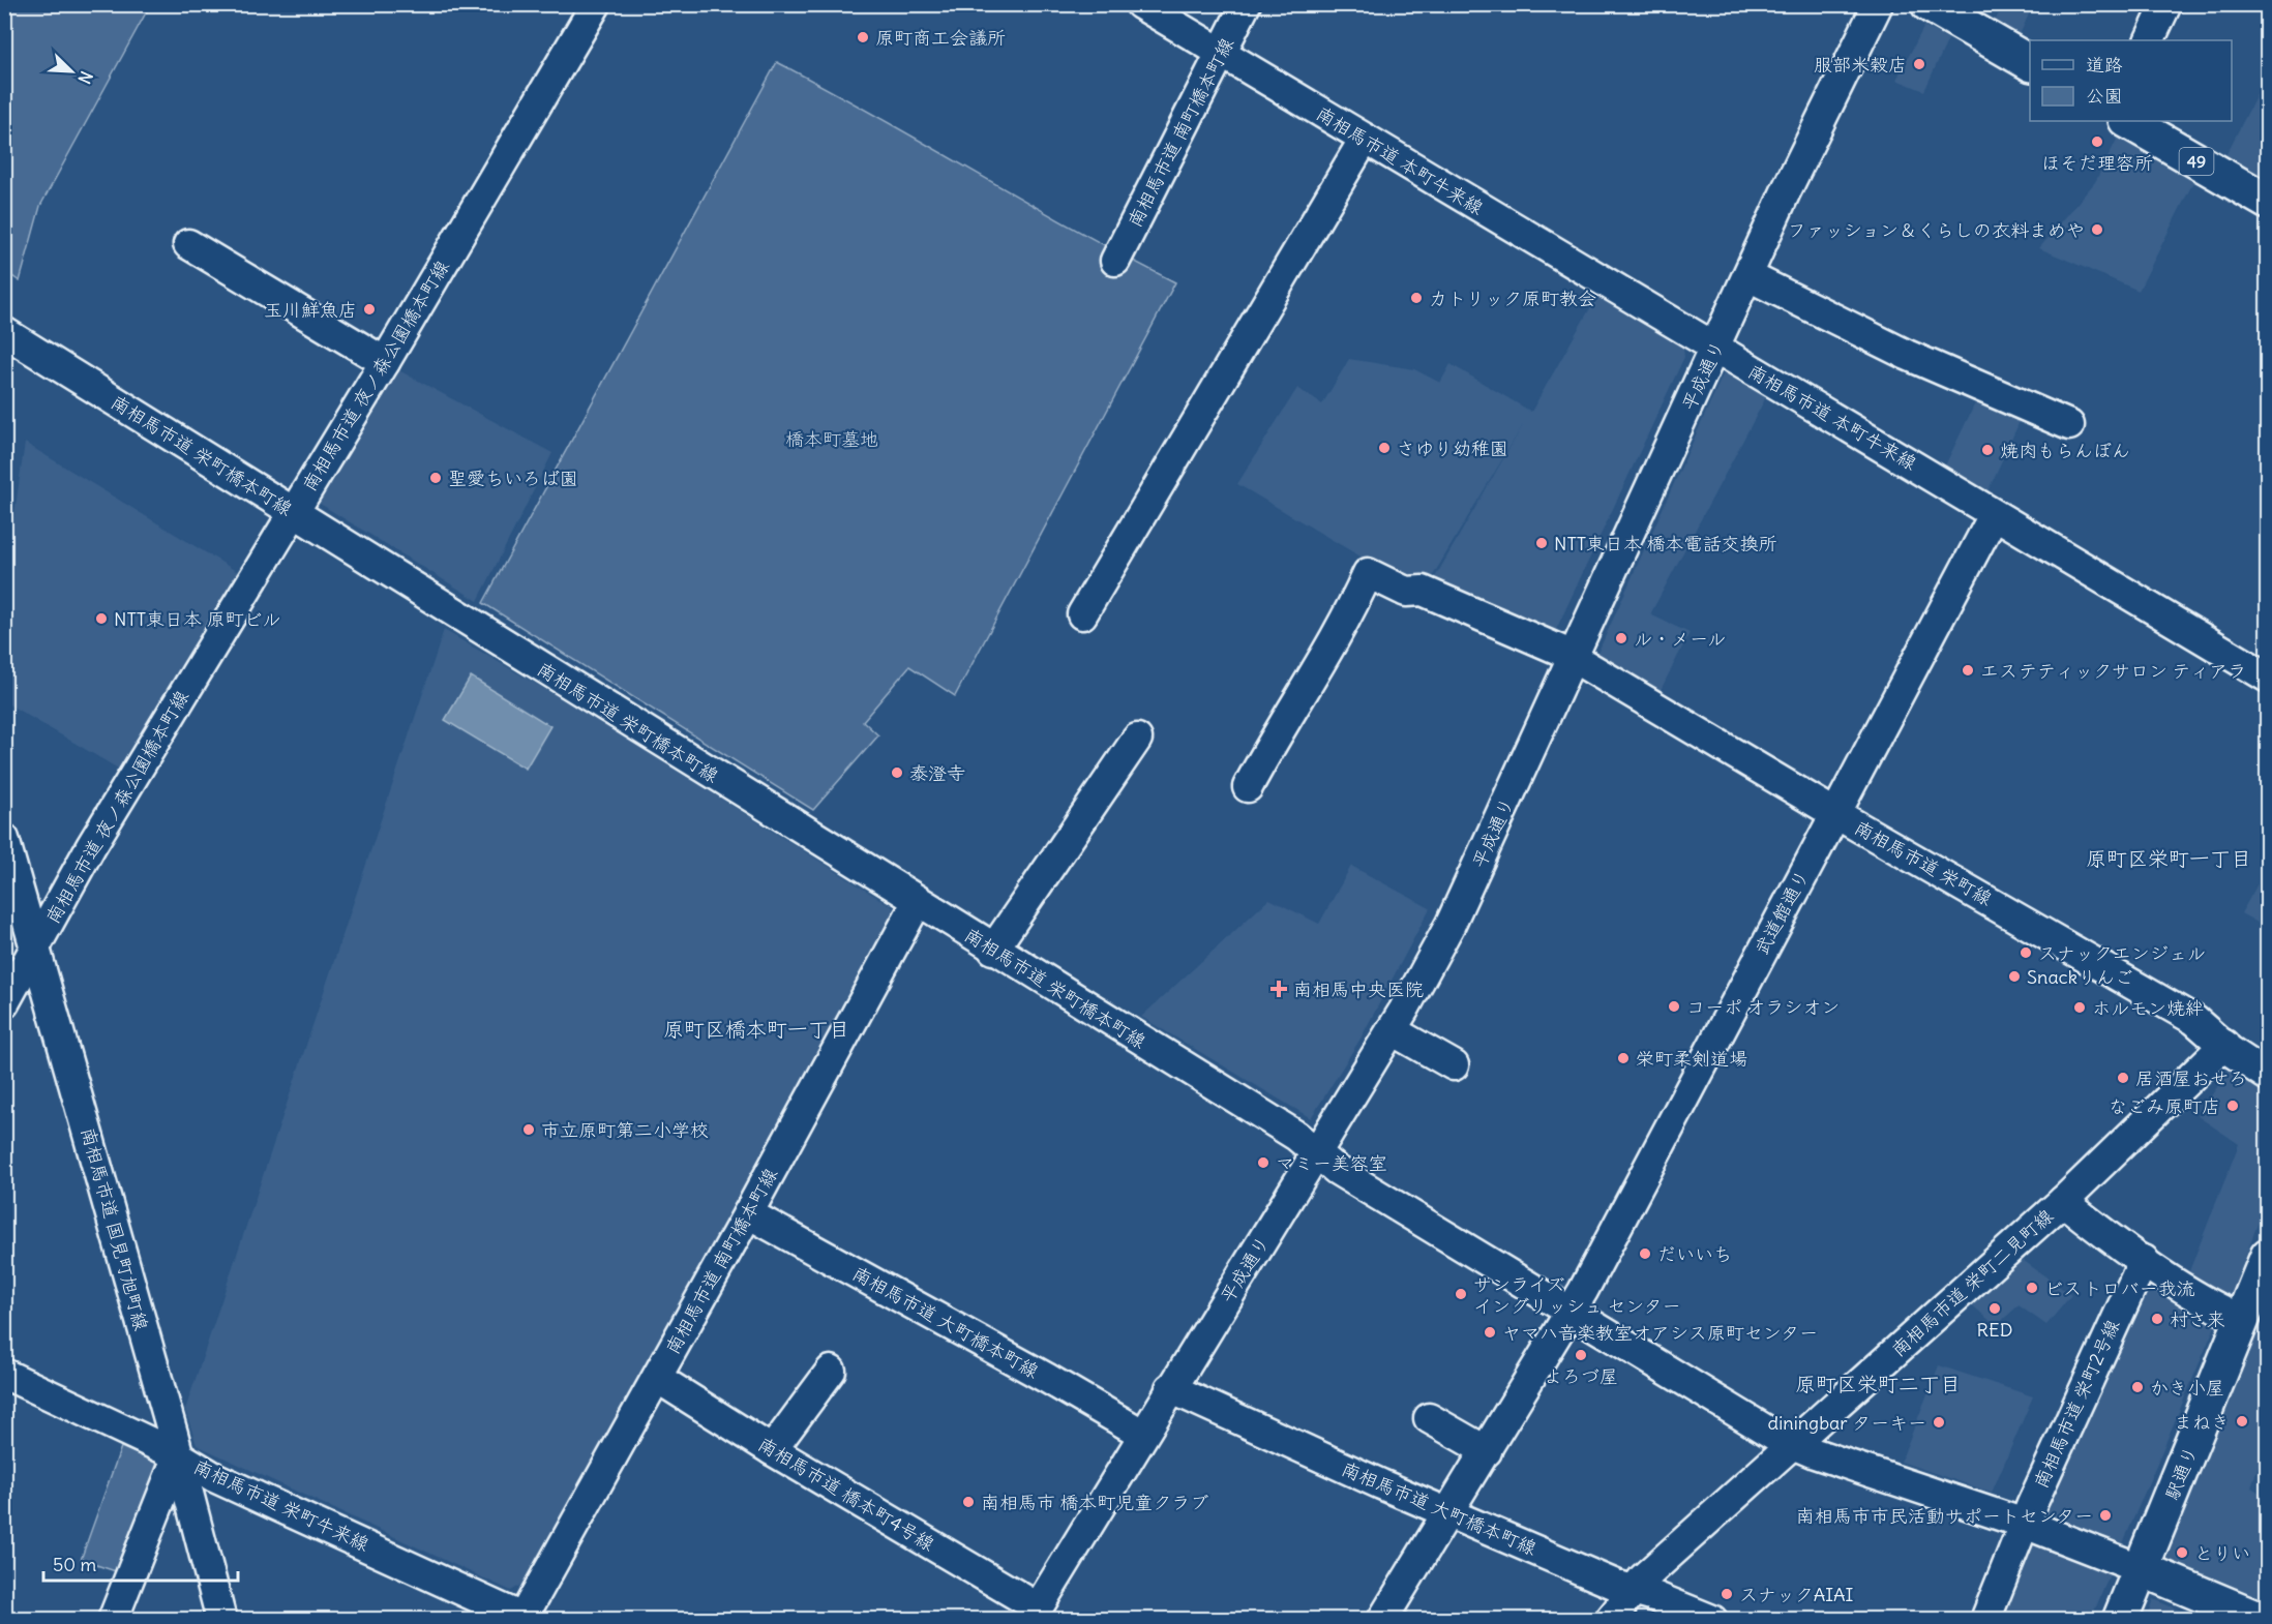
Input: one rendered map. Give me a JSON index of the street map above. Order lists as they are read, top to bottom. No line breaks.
{"streets":{"main road":["49","駅通り"],"street":["南相馬市道 南町橋本町線","南相馬市道 本町牛来線","南相馬市道 夜ノ森公園橋本町線","平成通り","南相馬市道 栄町橋本町線","南相馬市道 栄町線","武道館通り","南相馬市道 国見町旭町線","南相馬市道 栄町二見町線","南相馬市道 大町橋本町線","南相馬市道 栄町2号線","南相馬市道 橋本町4号線","南相馬市道 栄町牛来線"]},"crossings":[["南相馬市道 南町橋本町線","南相馬市道 本町牛来線"],["南相馬市道 南町橋本町線","南相馬市道 栄町橋本町線"],["南相馬市道 南町橋本町線","南相馬市道 大町橋本町線"],["南相馬市道 南町橋本町線","南相馬市道 橋本町4号線"],["南相馬市道 南町橋本町線","南相馬市道 栄町牛来線"],["南相馬市道 本町牛来線","平成通り"],["南相馬市道 本町牛来線","武道館通り"],["南相馬市道 夜ノ森公園橋本町線","南相馬市道 栄町橋本町線"],["南相馬市道 夜ノ森公園橋本町線","南相馬市道 国見町旭町線"],["平成通り","南相馬市道 栄町橋本町線"],["平成通り","南相馬市道 栄町線"],["平成通り","南相馬市道 大町橋本町線"],["平成通り","南相馬市道 橋本町4号線"],["南相馬市道 栄町橋本町線","武道館通り"],["南相馬市道 栄町橋本町線","南相馬市道 栄町二見町線"],["南相馬市道 栄町橋本町線","南相馬市道 栄町2号線"],["南相馬市道 栄町橋本町線","駅通り"],["南相馬市道 栄町線","武道館通り"],["南相馬市道 栄町線","南相馬市道 栄町二見町線"],["武道館通り","南相馬市道 大町橋本町線"],["南相馬市道 国見町旭町線","南相馬市道 栄町牛来線"],["南相馬市道 栄町二見町線","南相馬市道 大町橋本町線"]],"districts":["原町区栄町一丁目","原町区橋本町一丁目","原町区栄町二丁目"],"parks":["橋本町墓地"],"places":{"other":["原町商工会議所","服部米穀店","ほそだ理容所","ファッション＆くらしの衣料まめや","カトリック原町教会","玉川鮮魚店","さゆり幼稚園","焼肉もらんぼん","聖愛ちいろば園","NTT東日本 橋本電話交換所","NTT東日本 原町ビル","ル・メール","エステティックサロン ティアラ","泰澄寺","スナックエンジェル","Snackりんご","コーポ オラシオン","ホルモン焼絆","栄町柔剣道場","居酒屋おせろ","なごみ原町店","市立原町第二小学校","マミー美容室","だいいち","ビストロバー我流","サンライズ イングリッシュ センター","RED","村さ来","ヤマハ音楽教室オアシス原町センター","よろづ屋","かき小屋","まねき","diningbar ターキー","南相馬市 橋本町児童クラブ","南相馬市市民活動サポートセンター","とりい","スナックAIAI"],"health":["南相馬中央医院"]},"legend":["道路","公園"],"scale_bar":"50 m","north":"bottom right"}
